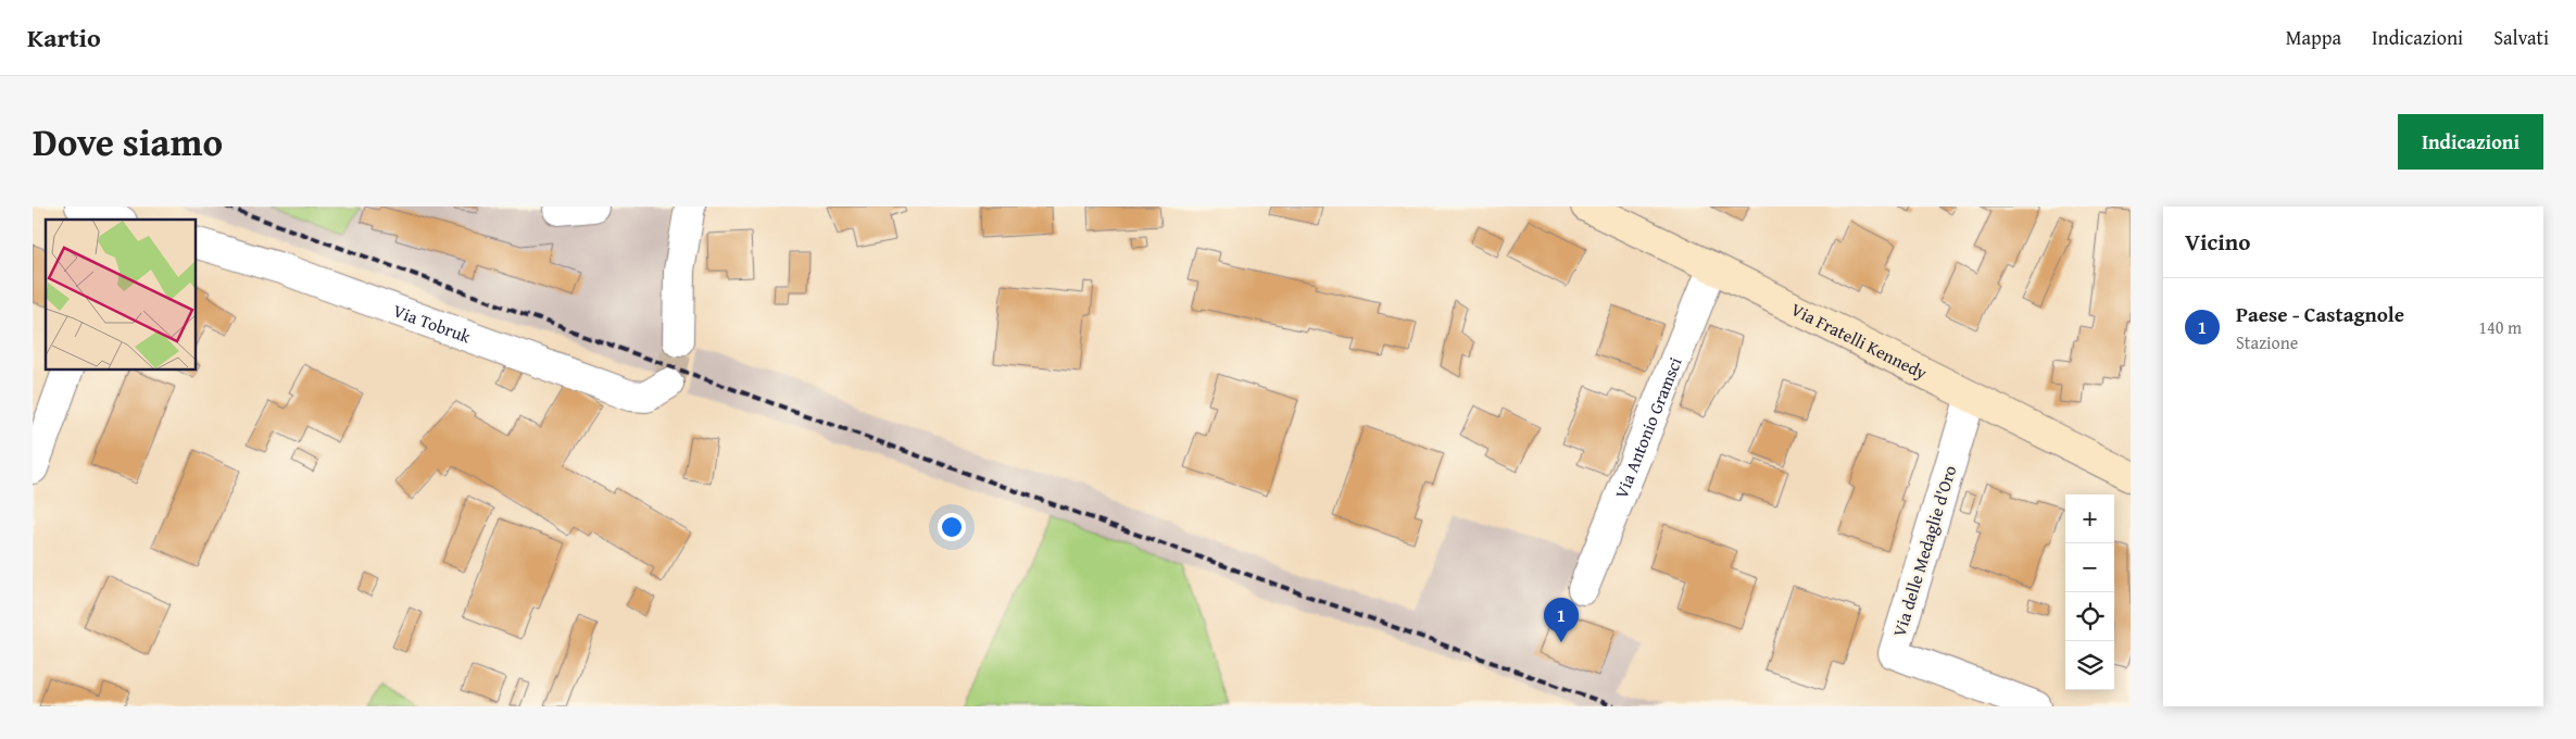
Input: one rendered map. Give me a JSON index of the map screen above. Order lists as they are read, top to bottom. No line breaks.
{"streets":{"street":["Via Tobruk","Via Fratelli Kennedy","Via Antonio Gramsci","Via delle Medaglie d'Oro"]},"crossings":[["Via Fratelli Kennedy","Via Antonio Gramsci"],["Via Fratelli Kennedy","Via delle Medaglie d'Oro"]],"page":{"header":"Kartio","nav":["Mappa","Indicazioni","Salvati"],"title":"Dove siamo","buttons":"Indicazioni","heading":"Vicino","list":[{"mark":"1","name":"Paese - Castagnole","note":"Stazione","value":"140 m"}],"map_buttons":["+","−"],"pins":"1"}}
